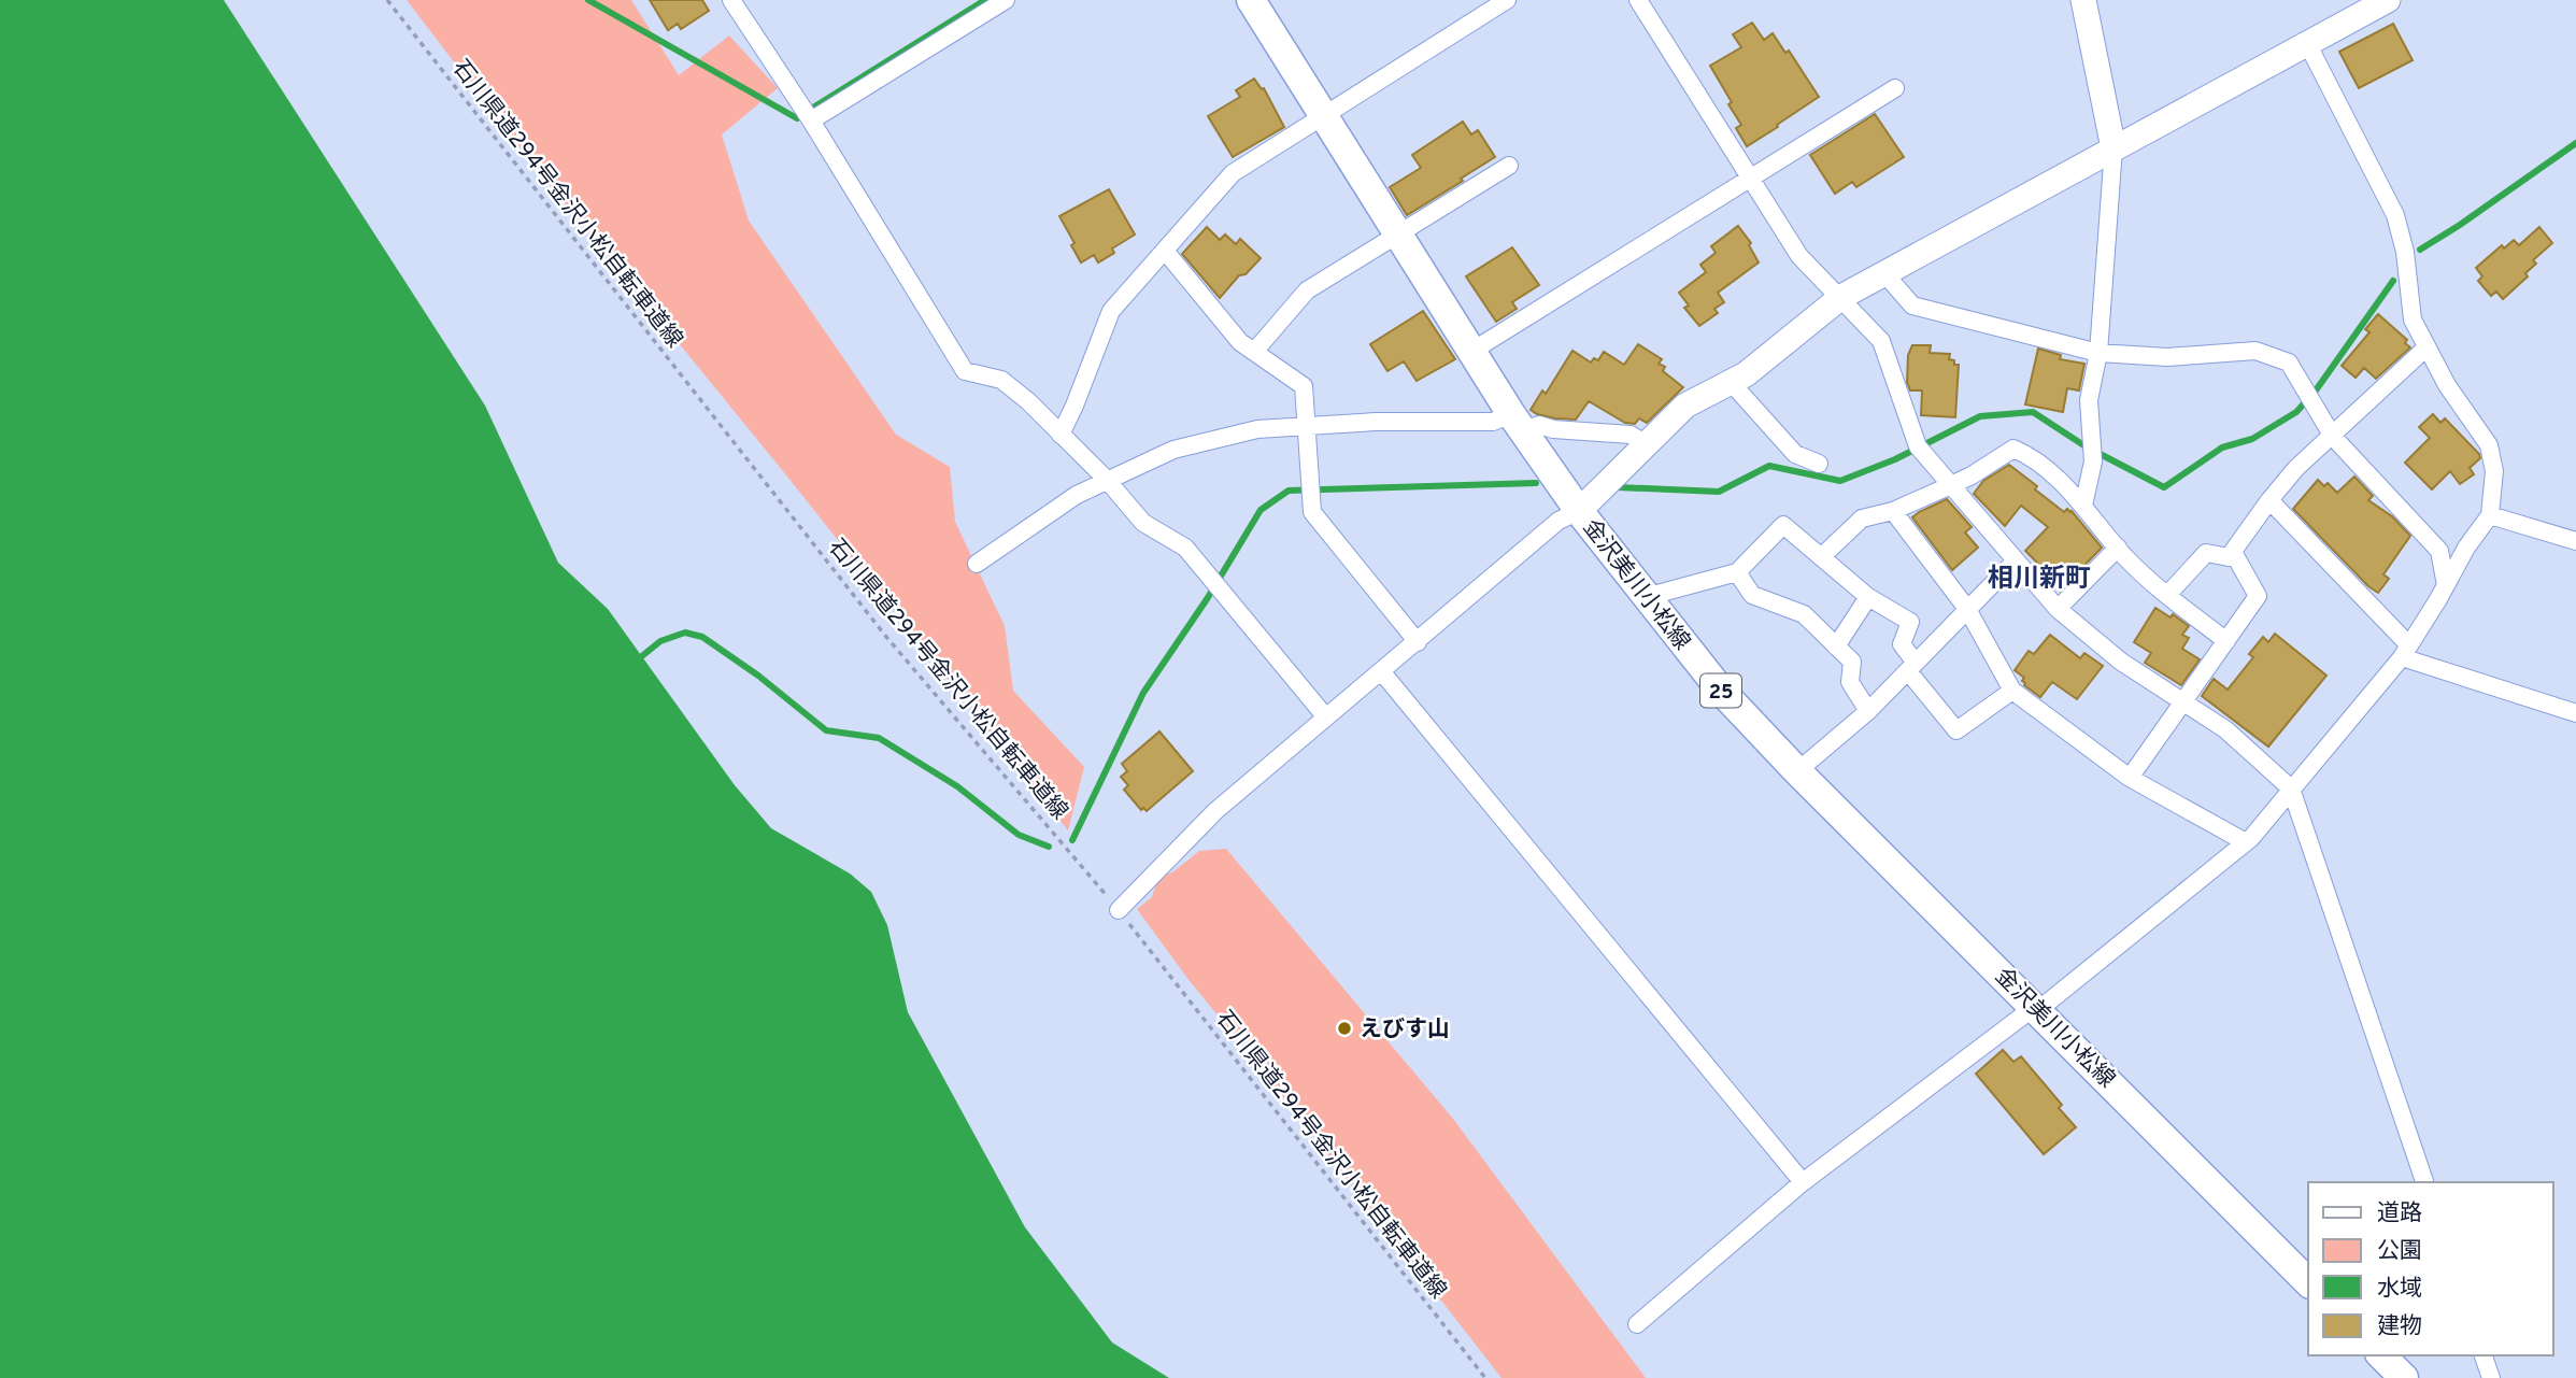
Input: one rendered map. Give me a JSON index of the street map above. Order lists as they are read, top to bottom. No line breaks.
{"streets":{"main road":["金沢美川小松線","25"],"path":["石川県道294号金沢小松自転車道線"]},"districts":["相川新町"],"places":["えびす山"],"legend":["道路","公園","水域","建物"]}
